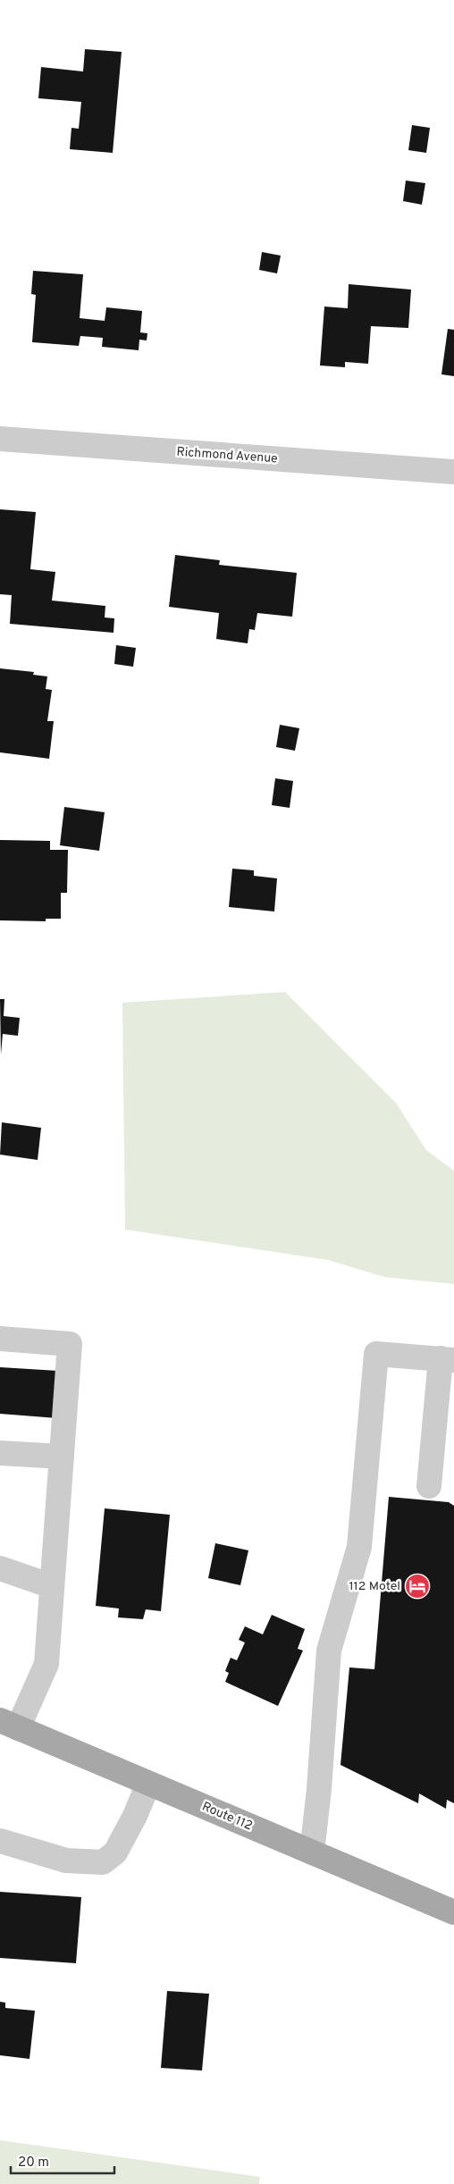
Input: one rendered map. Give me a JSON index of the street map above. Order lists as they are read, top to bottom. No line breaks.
{"streets":{"main road":["Route 112"],"street":["Richmond Avenue"]},"places":{"hotel":["112 Motel"]},"scale_bar":"20 m"}
